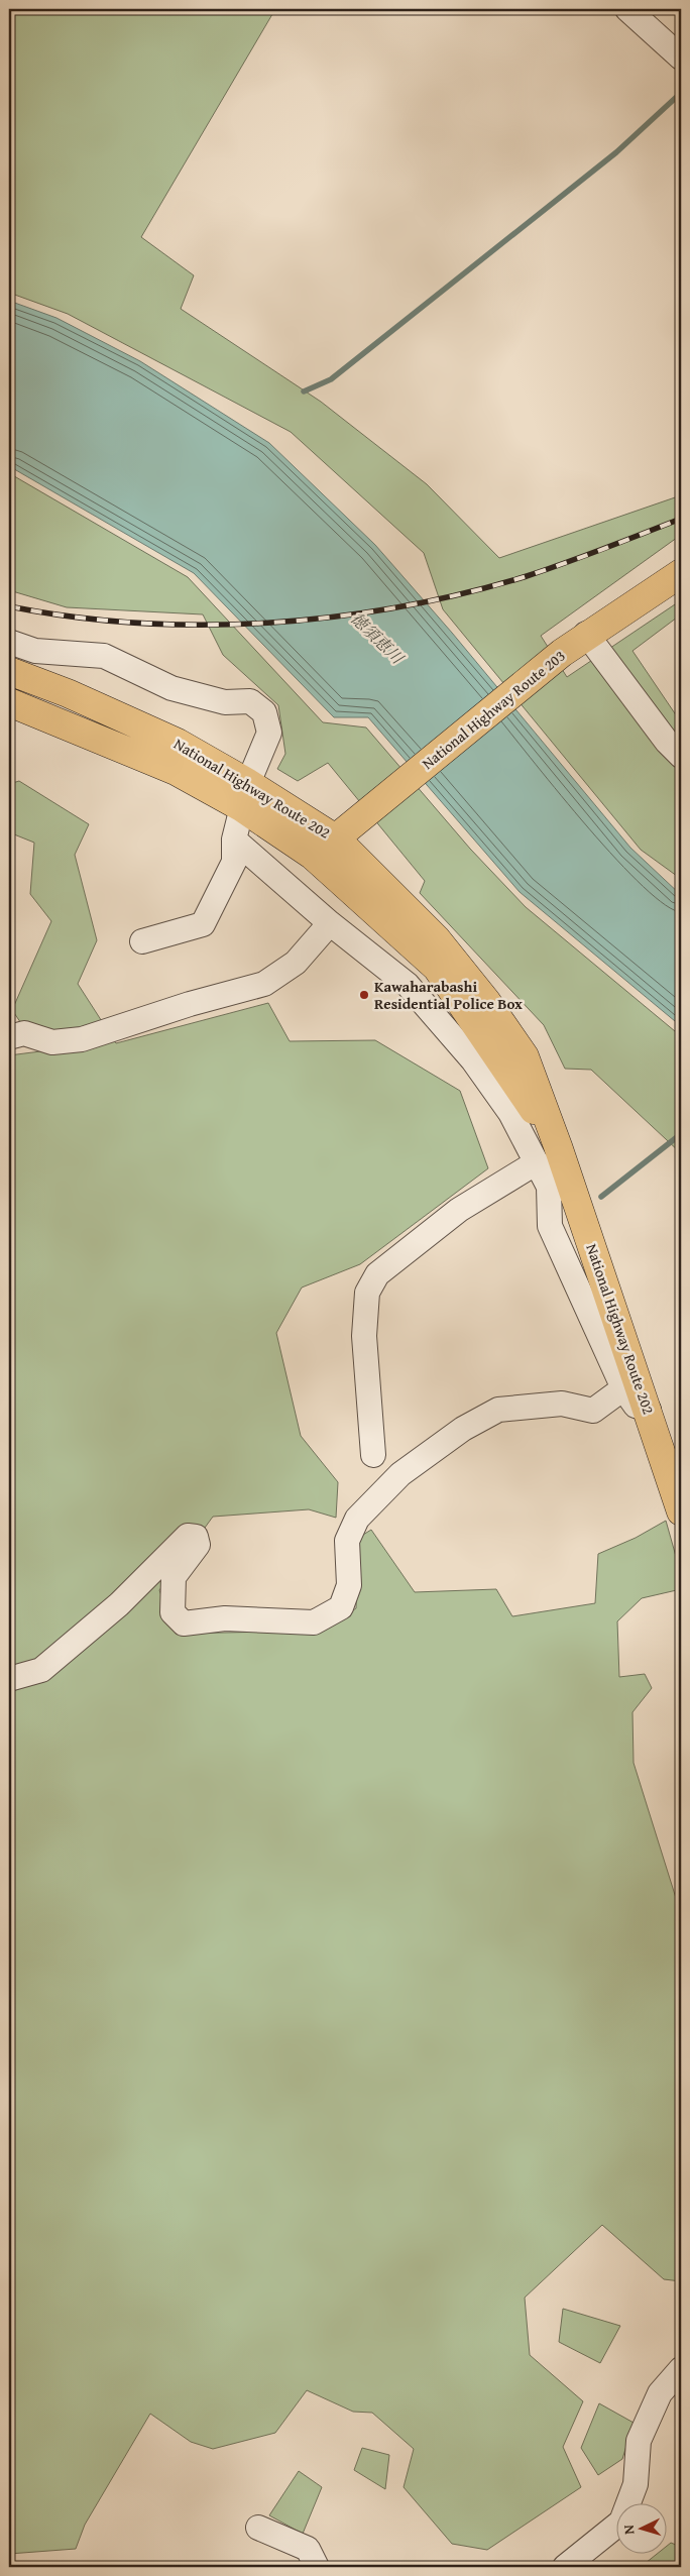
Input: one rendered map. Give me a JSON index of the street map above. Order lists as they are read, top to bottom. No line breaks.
{"streets":{"highway":["National Highway Route 203","National Highway Route 202"]},"crossings":[["National Highway Route 203","National Highway Route 202"]],"water":["徳須恵川"],"places":["Kawaharabashi Residential Police Box"],"north":"left"}
